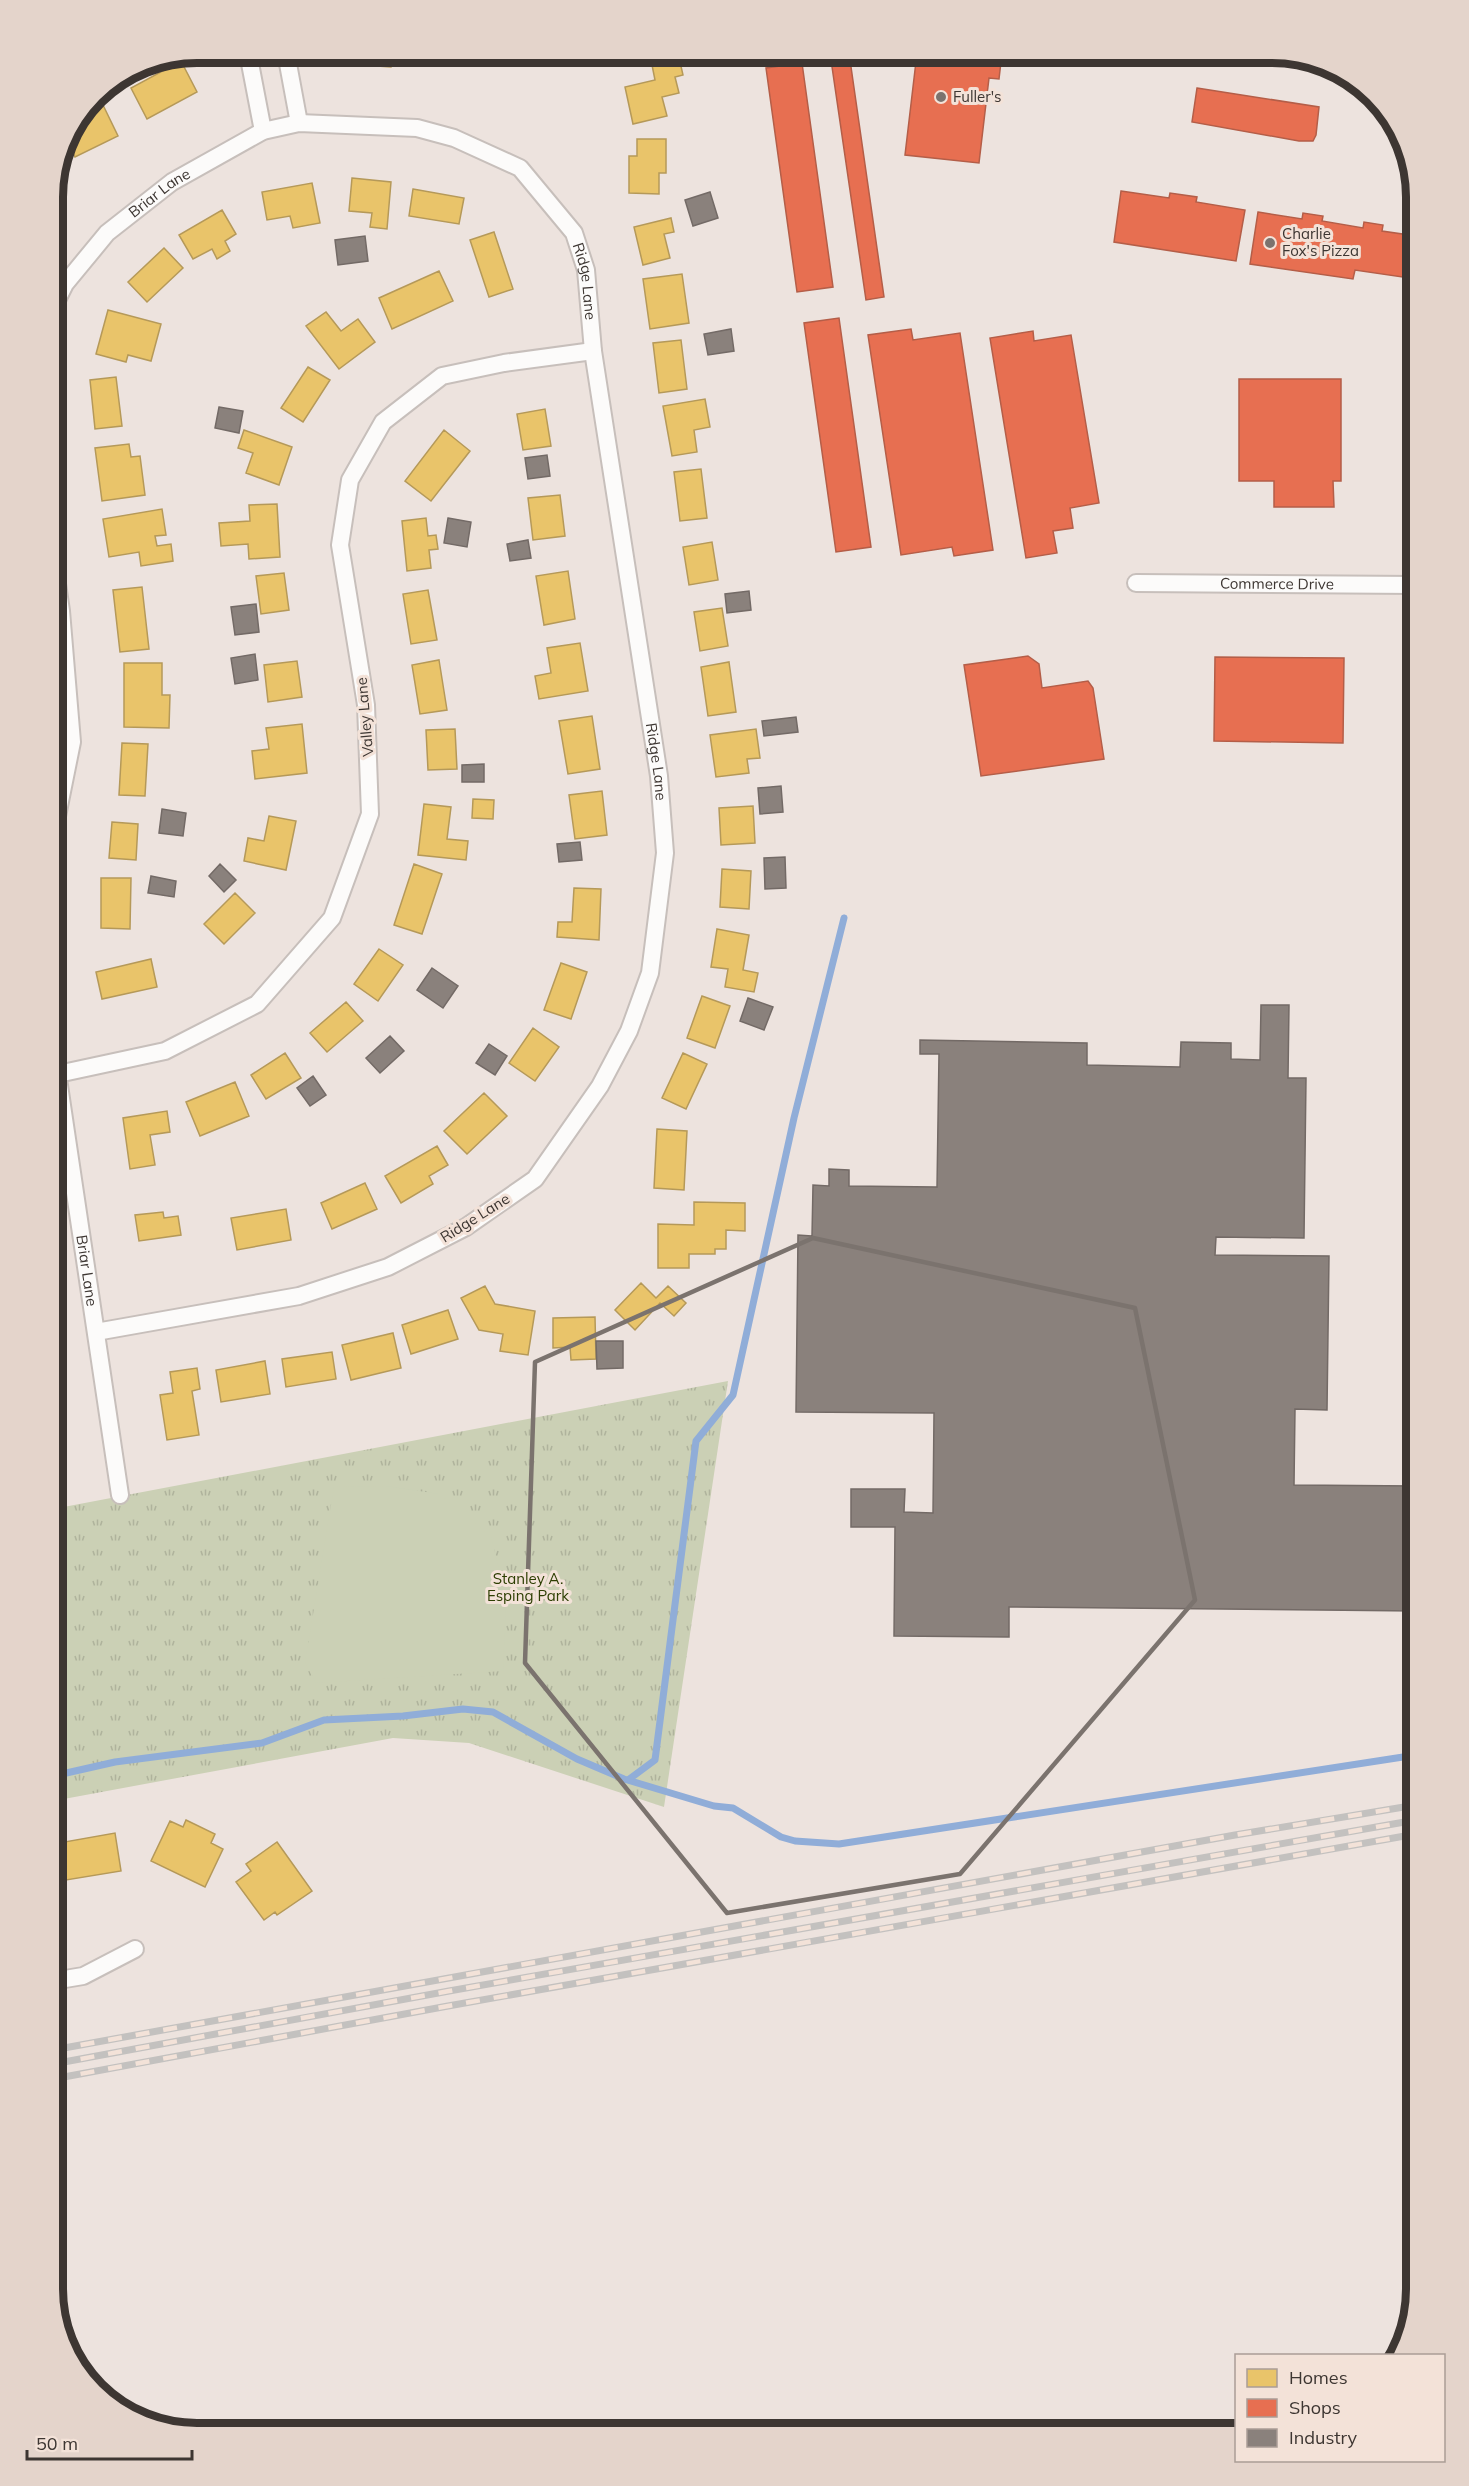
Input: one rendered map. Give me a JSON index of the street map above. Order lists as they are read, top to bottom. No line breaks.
{"streets":{"street":["Briar Lane","Ridge Lane","Commerce Drive","Valley Lane"]},"crossings":[["Briar Lane","Ridge Lane"],["Ridge Lane","Valley Lane"]],"parks":["Stanley A. Esping Park"],"places":["Fuller's","Charlie Fox's Pizza"],"legend":["Homes","Shops","Industry"],"scale_bar":"50 m"}
